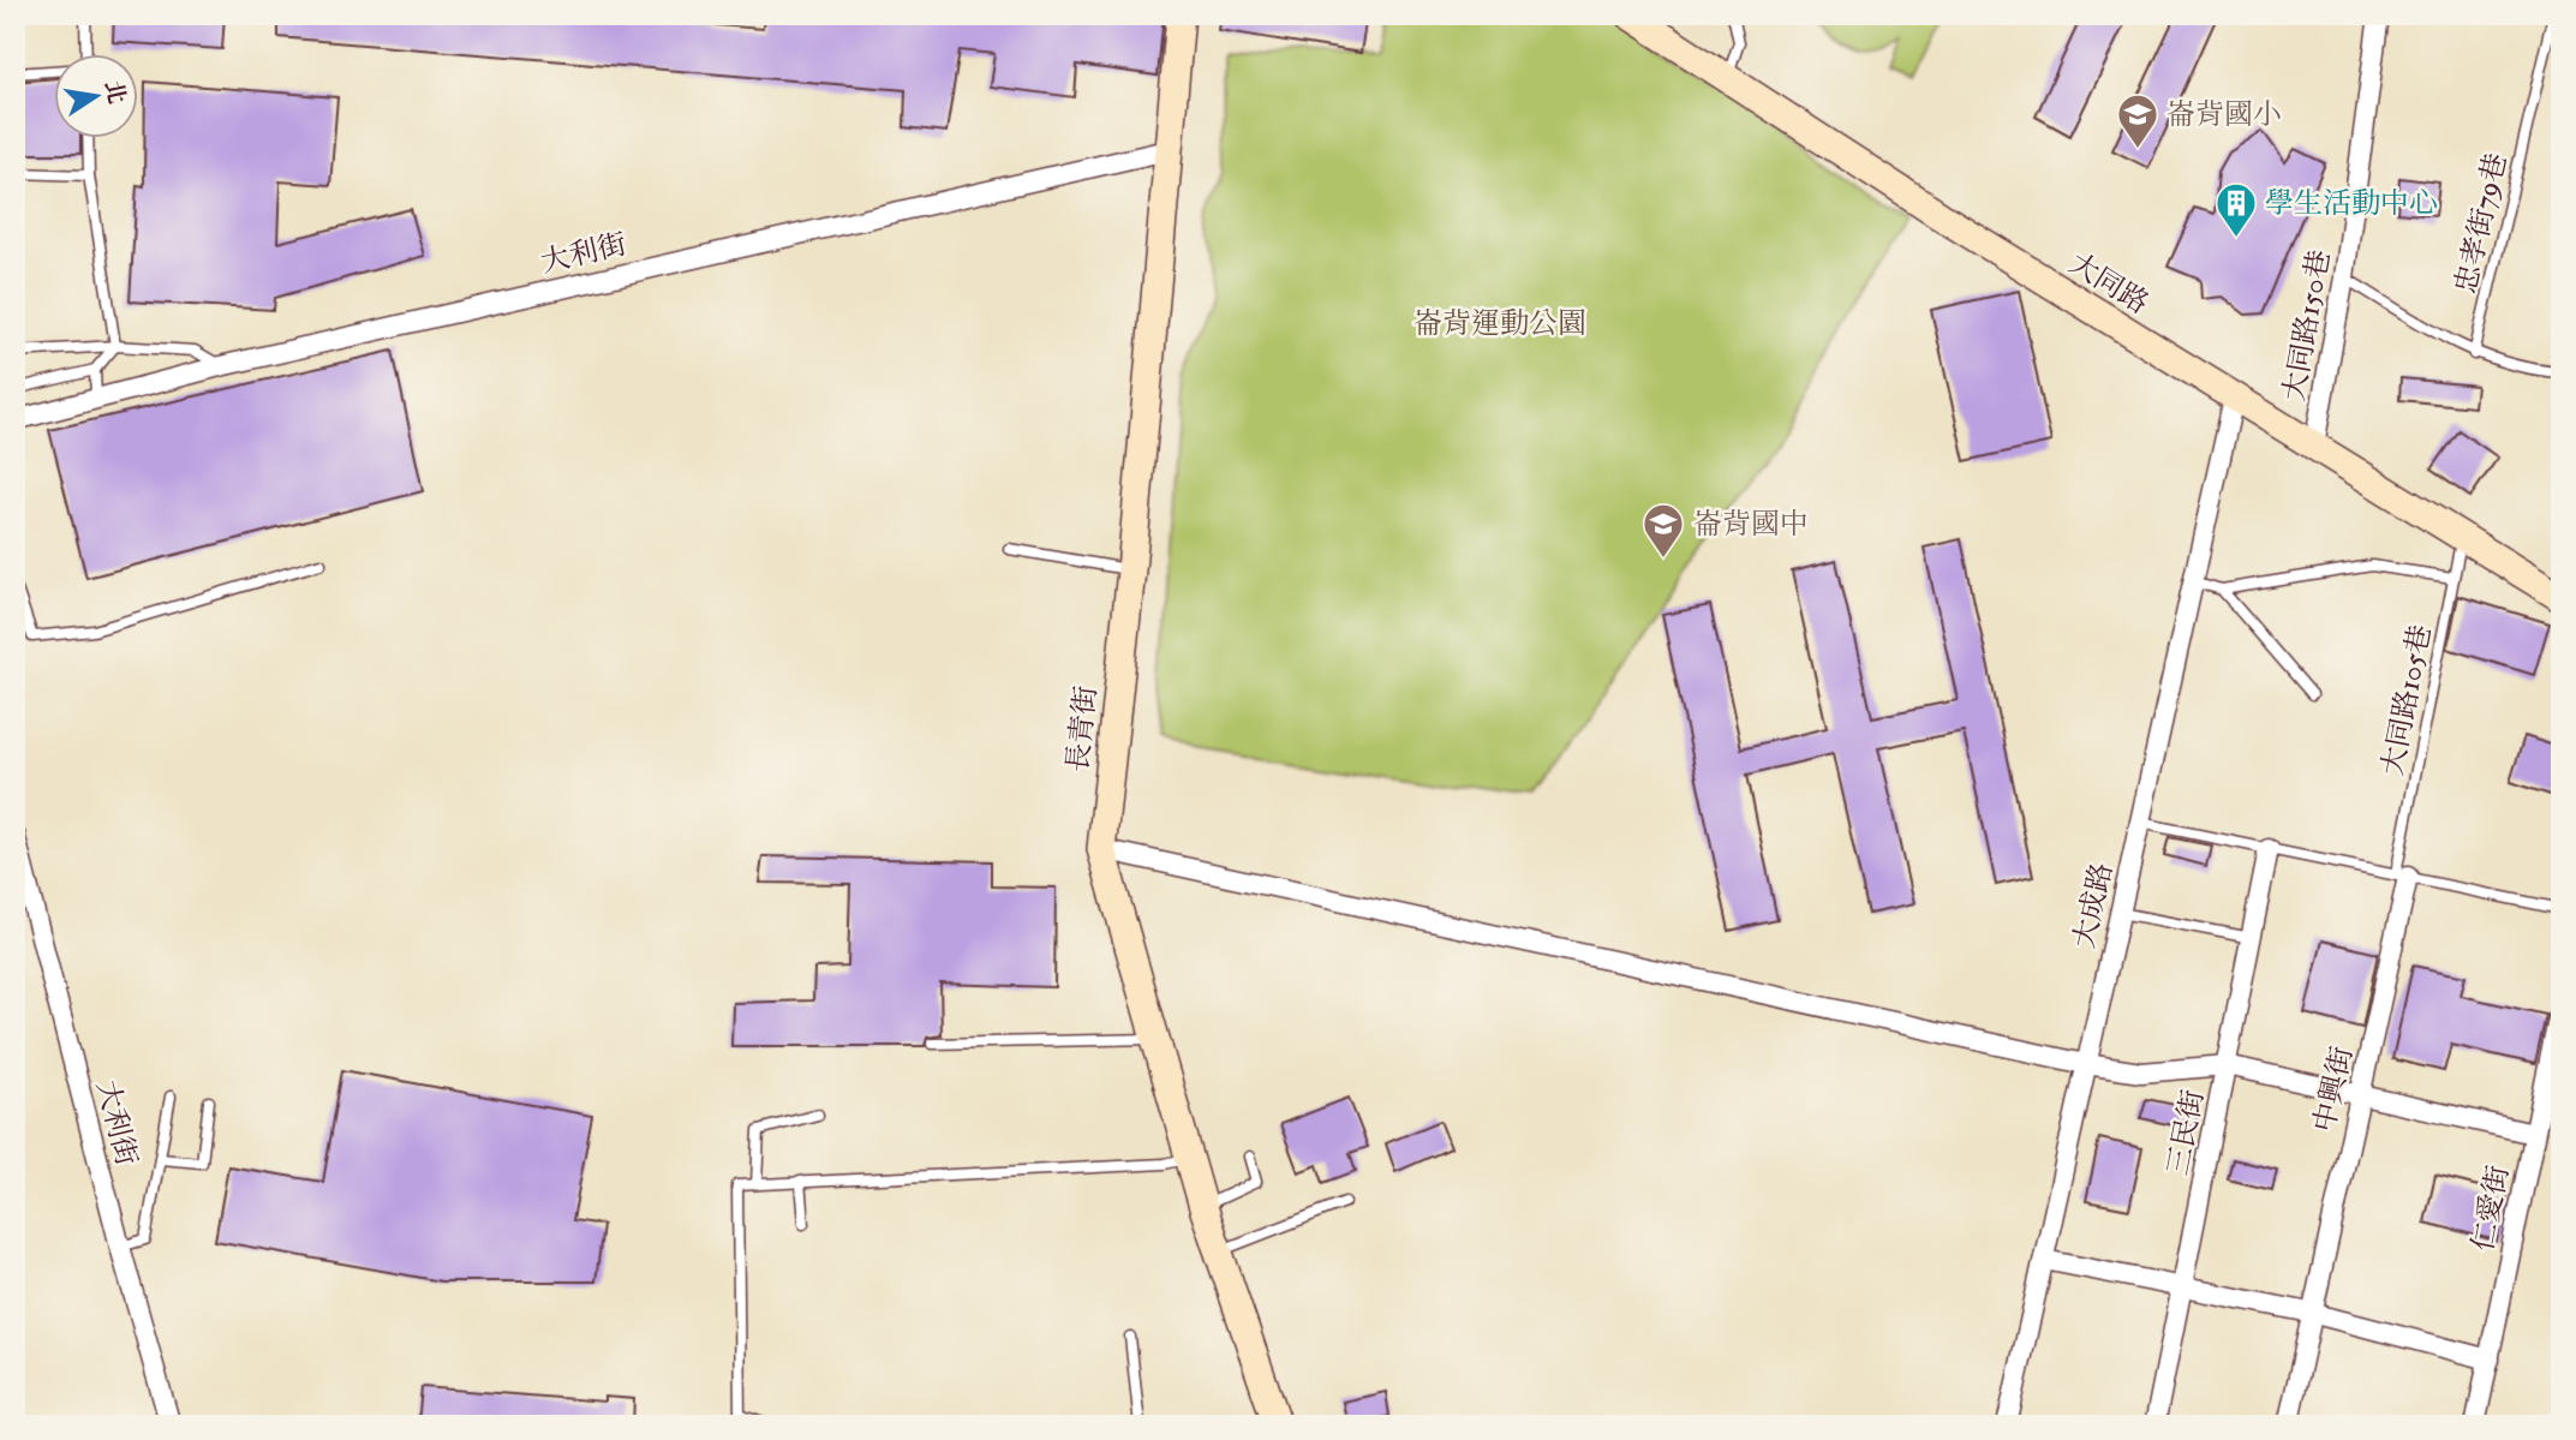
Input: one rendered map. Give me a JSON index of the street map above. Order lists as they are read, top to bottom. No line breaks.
{"streets":{"street":["大利街","大同路","大同路150巷","長青街","大成路","中興街","三民街","仁愛街"],"lane":["忠孝街79巷","大同路105巷"]},"crossings":[["大利街","長青街"],["大同路","大同路150巷"],["大同路","大同路105巷"],["大同路","大成路"],["大同路105巷","中興街"]],"parks":["崙背運動公園"],"places":{"school or university":["崙背國小","崙背國中"],"building":["學生活動中心"]},"north":"right"}
